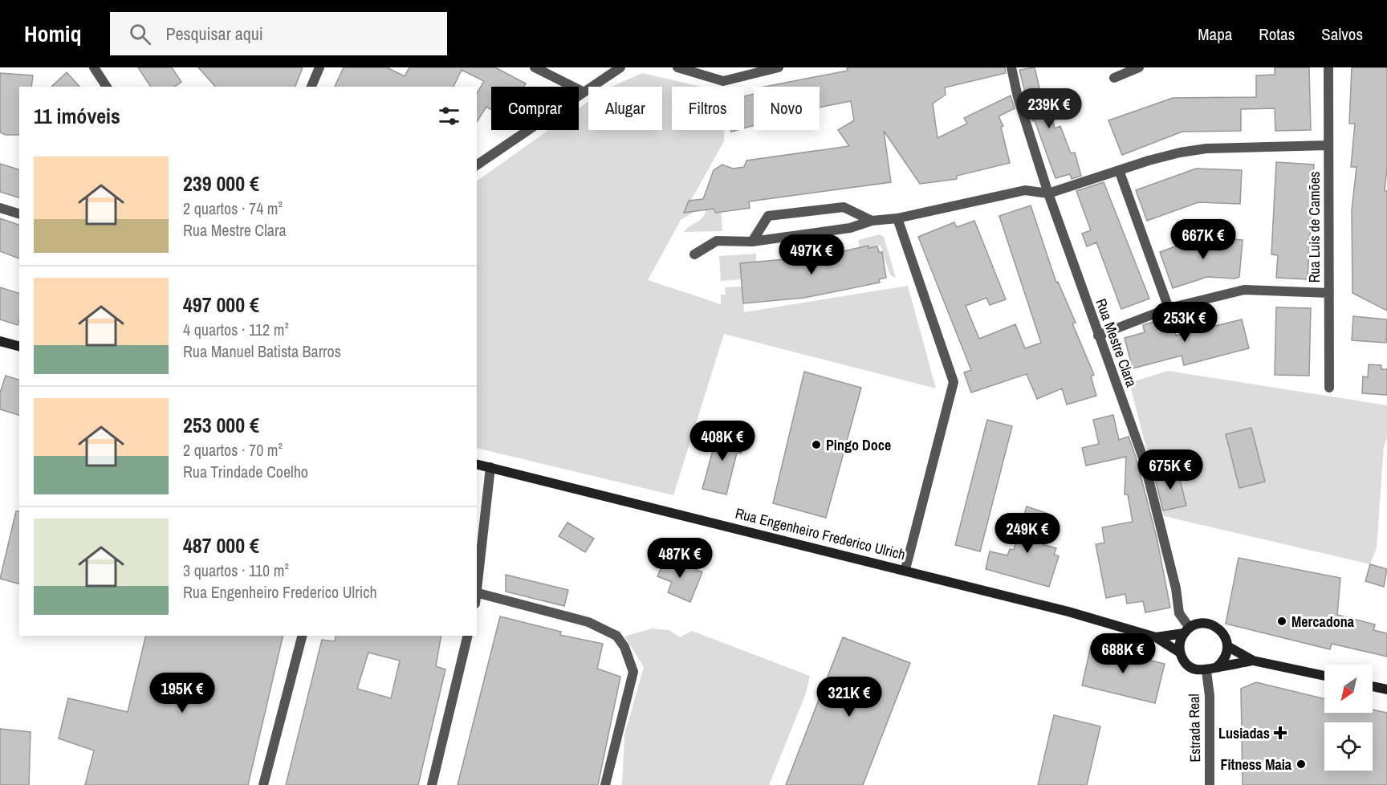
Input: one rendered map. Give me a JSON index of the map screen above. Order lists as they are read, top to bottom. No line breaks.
{"streets":{"main road":["Rua Engenheiro Frederico Ulrich"],"street":["Rua Luis de Camões","Rua Mestre Clara","Estrada Real"]},"crossings":[["Rua Mestre Clara","Rua Engenheiro Frederico Ulrich"],["Rua Mestre Clara","Estrada Real"],["Rua Engenheiro Frederico Ulrich","Estrada Real"]],"places":{"other":["Pingo Doce","Mercadona","Fitness Maia"],"health":["Lusiadas"]},"north":"bottom left","page":{"header":"Homiq","search":"Pesquisar aqui","nav":["Mapa","Rotas","Salvos"],"chip":["Comprar","Alugar","Filtros","Novo"],"heading":"11 imóveis","price":["239K €","667K €","497K €","253K €","408K €","675K €","249K €","487K €","688K €","195K €","321K €"],"list":[{"name":"239 000 €","note":"2 quartos · 74 m² · Rua Mestre Clara"},{"name":"497 000 €","note":"4 quartos · 112 m² · Rua Manuel Batista Barros"},{"name":"253 000 €","note":"2 quartos · 70 m² · Rua Trindade Coelho"},{"name":"487 000 €","note":"3 quartos · 110 m² · Rua Engenheiro Frederico Ulrich"}]}}
